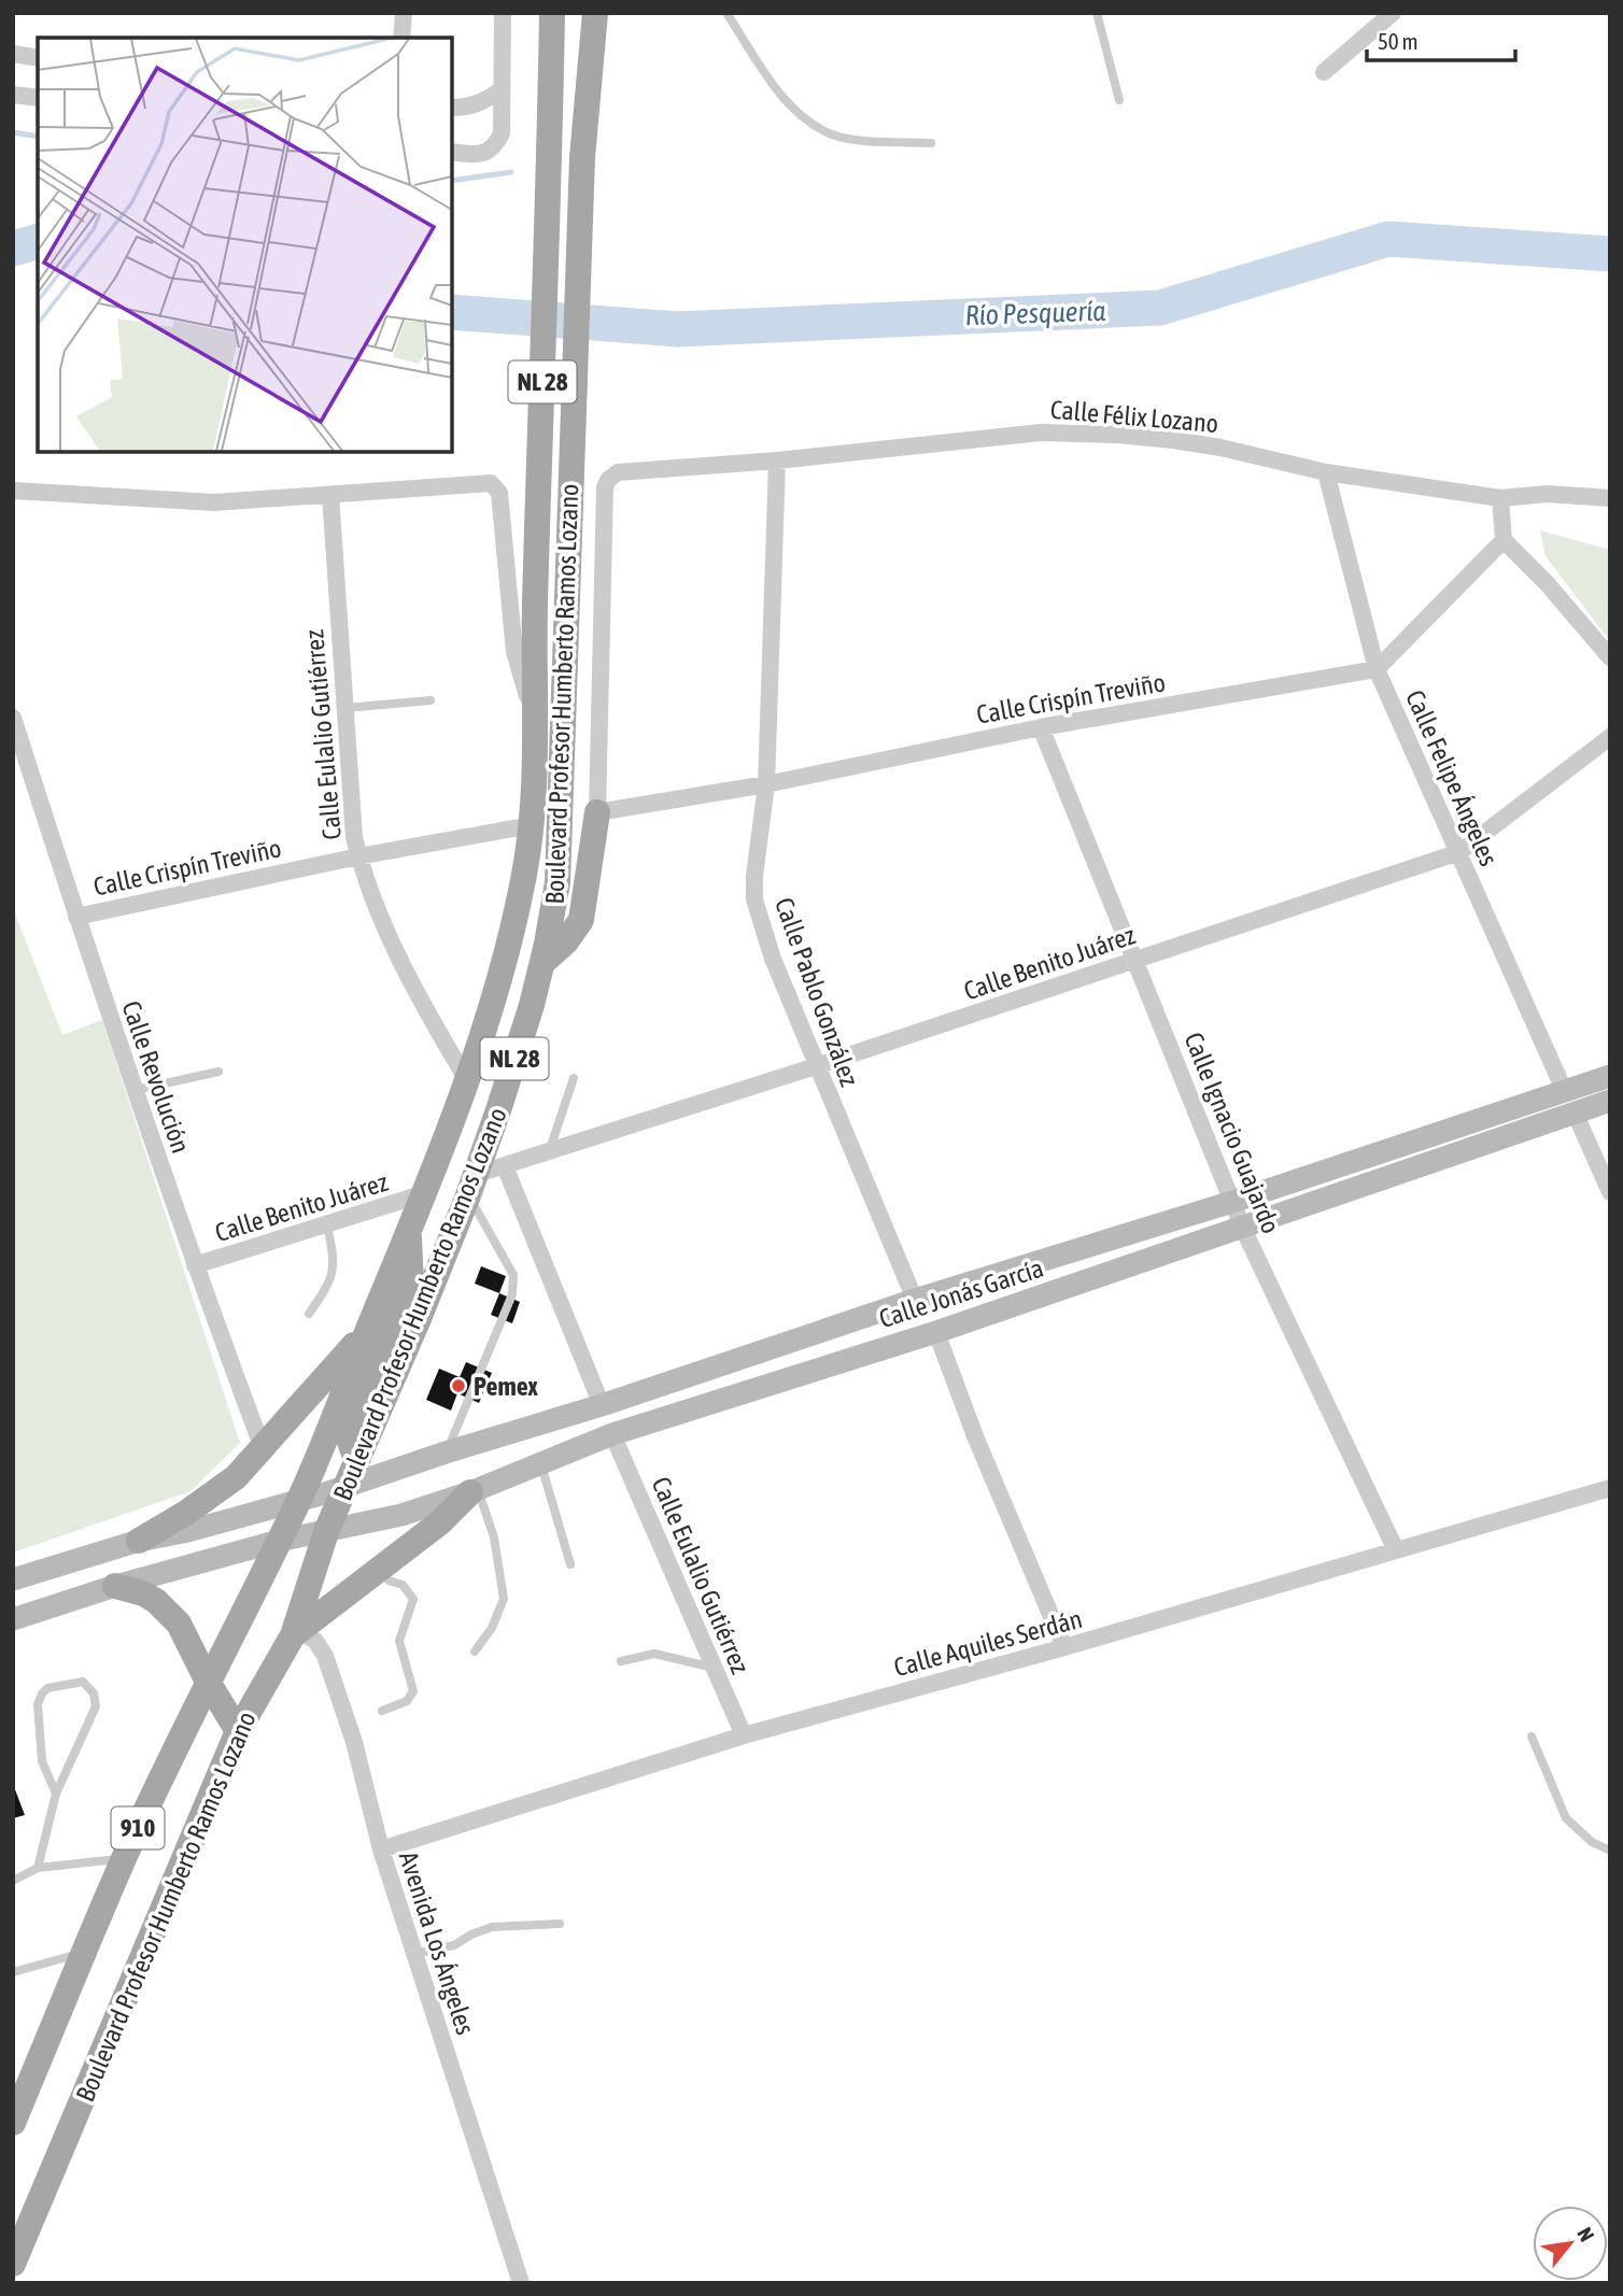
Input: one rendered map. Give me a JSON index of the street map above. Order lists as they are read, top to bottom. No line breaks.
{"streets":{"main road":["NL 28","Boulevard Profesor Humberto Ramos Lozano","910"],"street":["Calle Félix Lozano","Calle Crispín Treviño","Calle Eulalio Gutiérrez","Calle Felipe Ángeles","Calle Benito Juárez","Calle Pablo González","Calle Revolución","Calle Ignacio Guajardo","Calle Jonás García","Calle Aquiles Serdán","Avenida Los Ángeles"]},"crossings":[["Calle Félix Lozano","Calle Crispín Treviño"],["Calle Félix Lozano","Calle Felipe Ángeles"],["Calle Félix Lozano","Calle Pablo González"],["Boulevard Profesor Humberto Ramos Lozano","Calle Crispín Treviño"],["Boulevard Profesor Humberto Ramos Lozano","Calle Eulalio Gutiérrez"],["Boulevard Profesor Humberto Ramos Lozano","Calle Benito Juárez"],["Boulevard Profesor Humberto Ramos Lozano","Calle Jonás García"],["Boulevard Profesor Humberto Ramos Lozano","Avenida Los Ángeles"],["Calle Crispín Treviño","Calle Eulalio Gutiérrez"],["Calle Crispín Treviño","Calle Felipe Ángeles"],["Calle Crispín Treviño","Calle Pablo González"],["Calle Crispín Treviño","Calle Revolución"],["Calle Crispín Treviño","Calle Ignacio Guajardo"],["Calle Eulalio Gutiérrez","Calle Jonás García"],["Calle Eulalio Gutiérrez","Calle Aquiles Serdán"],["Calle Felipe Ángeles","Calle Benito Juárez"],["Calle Felipe Ángeles","Calle Jonás García"],["Calle Benito Juárez","Calle Pablo González"],["Calle Benito Juárez","Calle Revolución"],["Calle Benito Juárez","Calle Ignacio Guajardo"],["Calle Pablo González","Calle Jonás García"],["Calle Ignacio Guajardo","Calle Jonás García"],["Calle Ignacio Guajardo","Calle Aquiles Serdán"],["Calle Aquiles Serdán","Avenida Los Ángeles"]],"water":["Río Pesquería"],"places":["Pemex"],"scale_bar":"50 m","north":"top right"}
